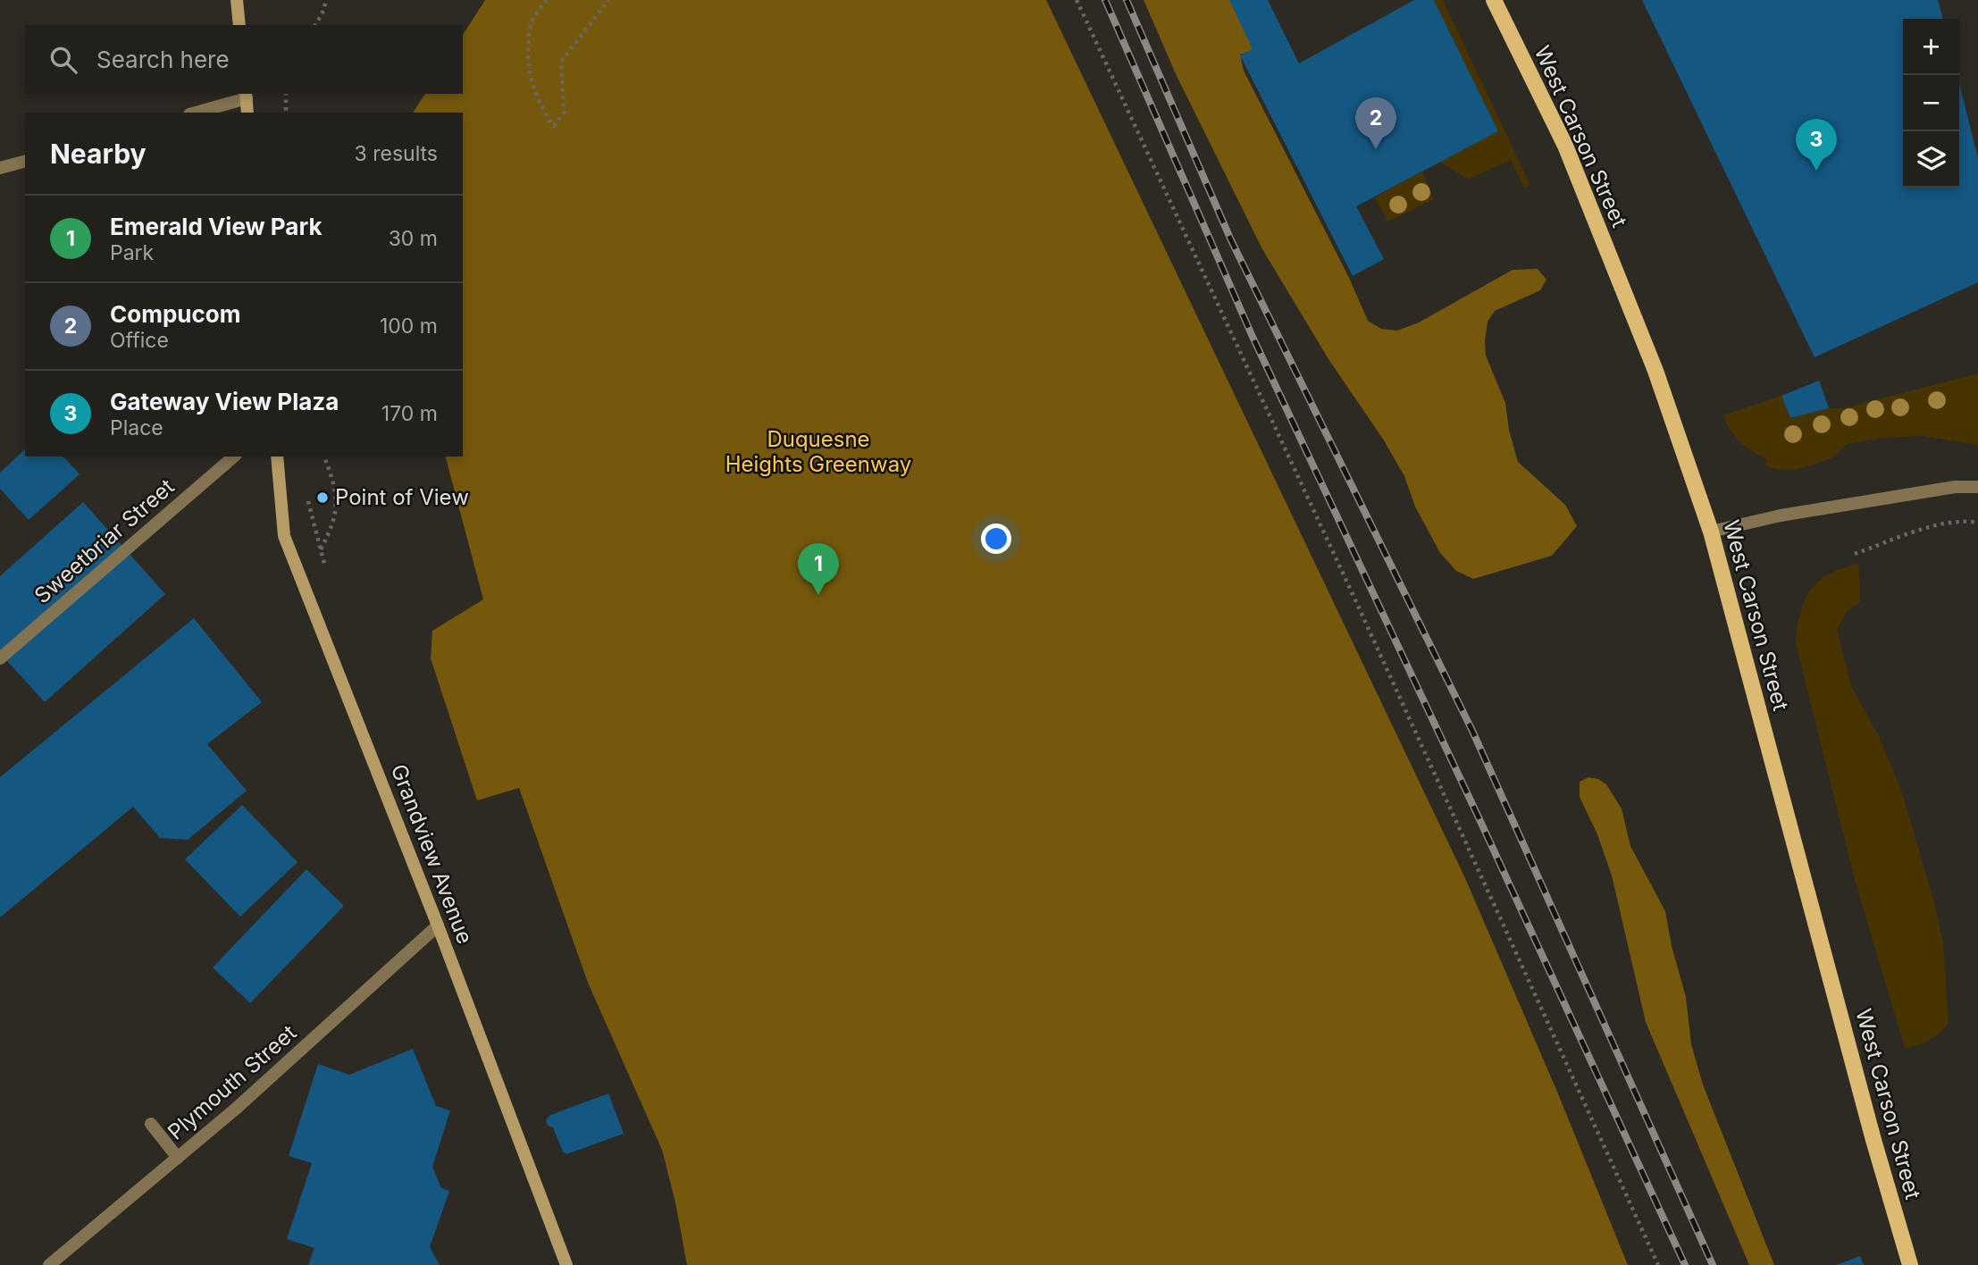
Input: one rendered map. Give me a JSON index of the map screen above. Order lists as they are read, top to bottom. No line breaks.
{"streets":{"main road":["West Carson Street"],"street":["Sweetbriar Street","Grandview Avenue","Plymouth Street"]},"crossings":[["Grandview Avenue","Plymouth Street"]],"parks":["Duquesne Heights Greenway"],"places":["Point of View"],"page":{"map_buttons":["+","−"],"search":"Search here","pins":["2","3","1"],"heading":["Nearby","3 results"],"list":[{"mark":"1","name":"Emerald View Park","note":"Park","value":"30 m"},{"mark":"2","name":"Compucom","note":"Office","value":"100 m"},{"mark":"3","name":"Gateway View Plaza","note":"Place","value":"170 m"}]}}
